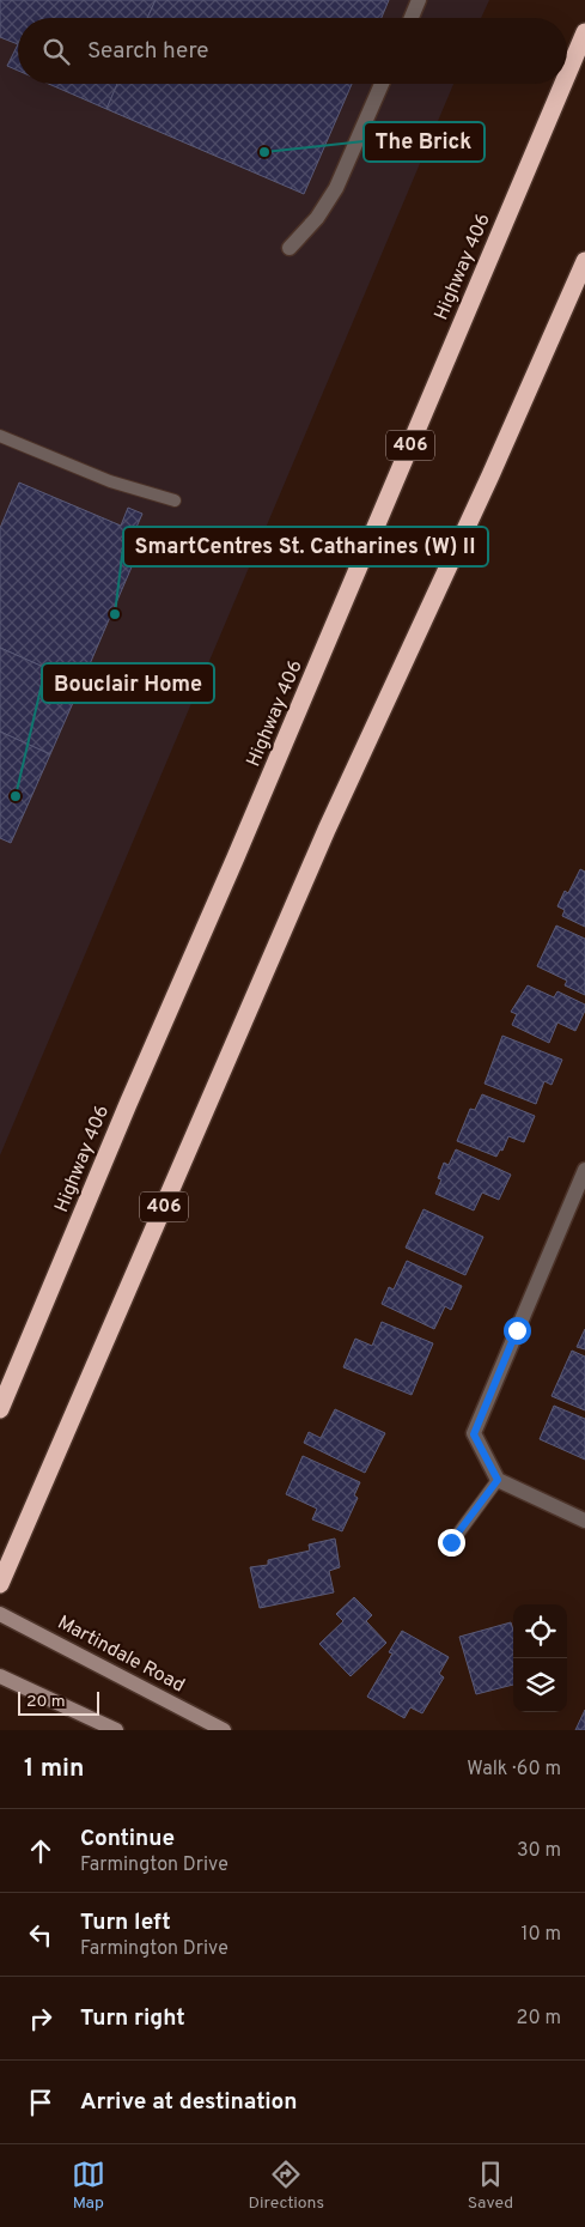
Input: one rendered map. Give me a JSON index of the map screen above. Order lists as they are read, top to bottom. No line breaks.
{"streets":{"highway":["Highway 406","406"],"main road":["Martindale Road"]},"places":["The Brick","SmartCentres St. Catharines (W) II","Bouclair Home"],"scale_bar":"20 m","page":{"search":"Search here","scale":"20 m","heading":["1 min","Walk · 60 m"],"list":[["Continue","Farmington Drive","30 m"],["Turn left","Farmington Drive","10 m"],["Turn right","20 m"],"Arrive at destination"],"nav":["Map","Directions","Saved"]}}
